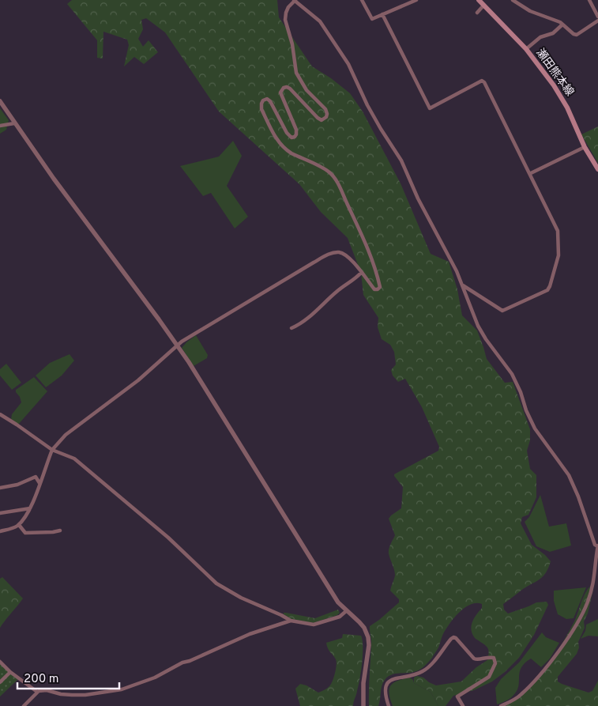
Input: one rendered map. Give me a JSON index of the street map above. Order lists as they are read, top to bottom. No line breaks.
{"streets":{"main road":["瀬田熊本線"]},"scale_bar":"200 m"}
